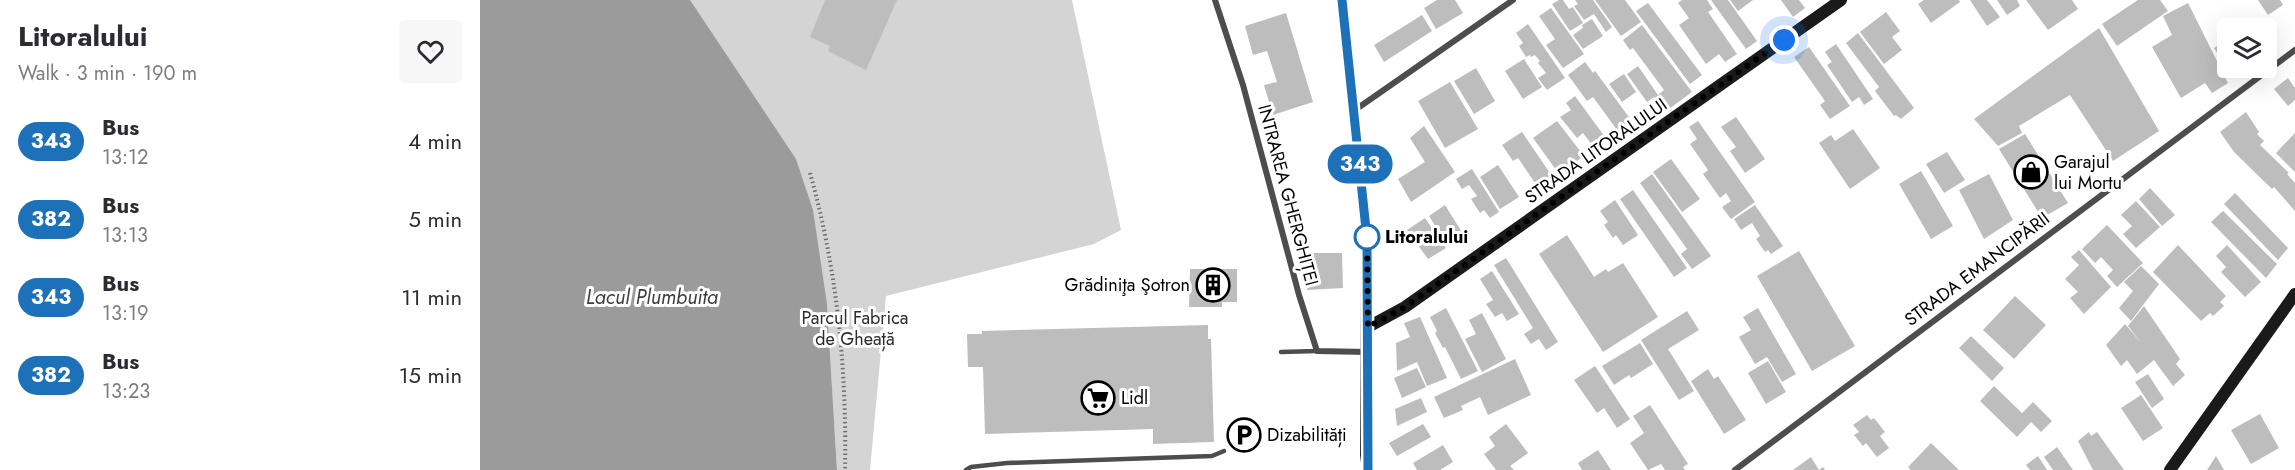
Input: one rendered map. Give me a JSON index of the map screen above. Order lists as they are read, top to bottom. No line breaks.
{"streets":{"main road":["STRADA LITORALULUI"],"street":["INTRAREA GHERGHIȚEI","STRADA EMANCIPĂRII"]},"water":["Lacul Plumbuita"],"parks":["Parcul Fabrica de Gheață"],"places":{"shop":["Garajul lui Mortu"],"other":["Litoralului"],"building":["Grădiniţa Şotron"],"supermarket":["Lidl"],"parking":["Dizabilități"]},"lines":["bus line 343"],"page":{"heading":["Litoralului","Walk · 3 min · 190 m"],"on_map":"343","list":[{"mark":"343","name":"Bus","note":"13:12","value":"4 min"},{"mark":"382","name":"Bus","note":"13:13","value":"5 min"},{"mark":"343","name":"Bus","note":"13:19","value":"11 min"},{"mark":"382","name":"Bus","note":"13:23","value":"15 min"}]}}
